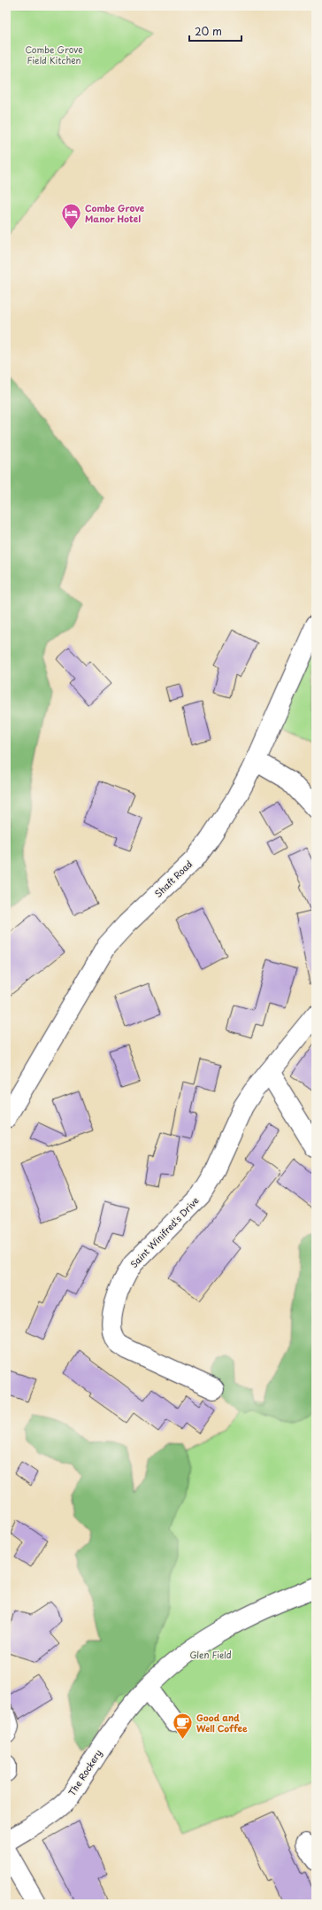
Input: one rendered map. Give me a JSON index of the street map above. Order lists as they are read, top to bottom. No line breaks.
{"streets":{"street":["Shaft Road","Saint Winifred's Drive","The Rockery"]},"parks":["Combe Grove Field Kitchen","Glen Field"],"places":{"hotel":["Combe Grove Manor Hotel"],"cafe":["Good and Well Coffee"]},"scale_bar":"20 m"}
